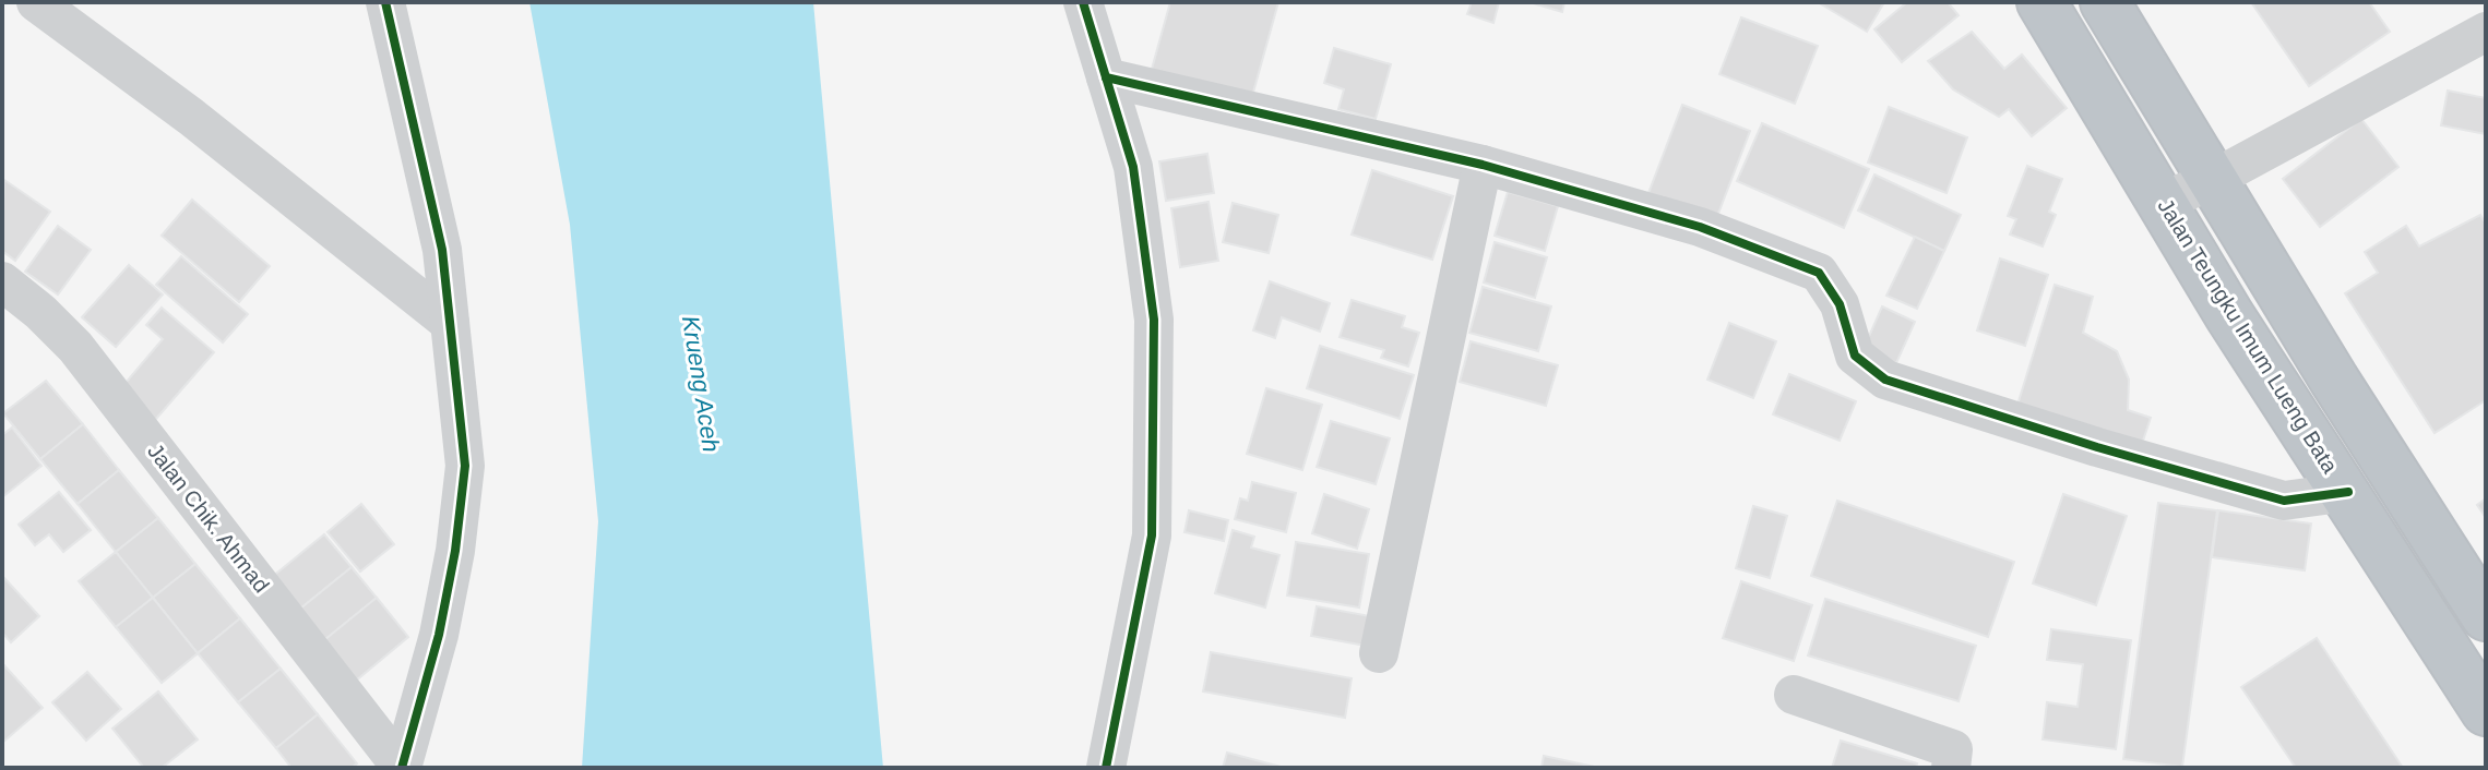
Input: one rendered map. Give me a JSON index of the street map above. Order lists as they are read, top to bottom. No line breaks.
{"streets":{"highway":["Jalan Teungku Imum Lueng Bata"],"street":["Jalan Chik. Ahmad"]},"water":["Krueng Aceh"]}
